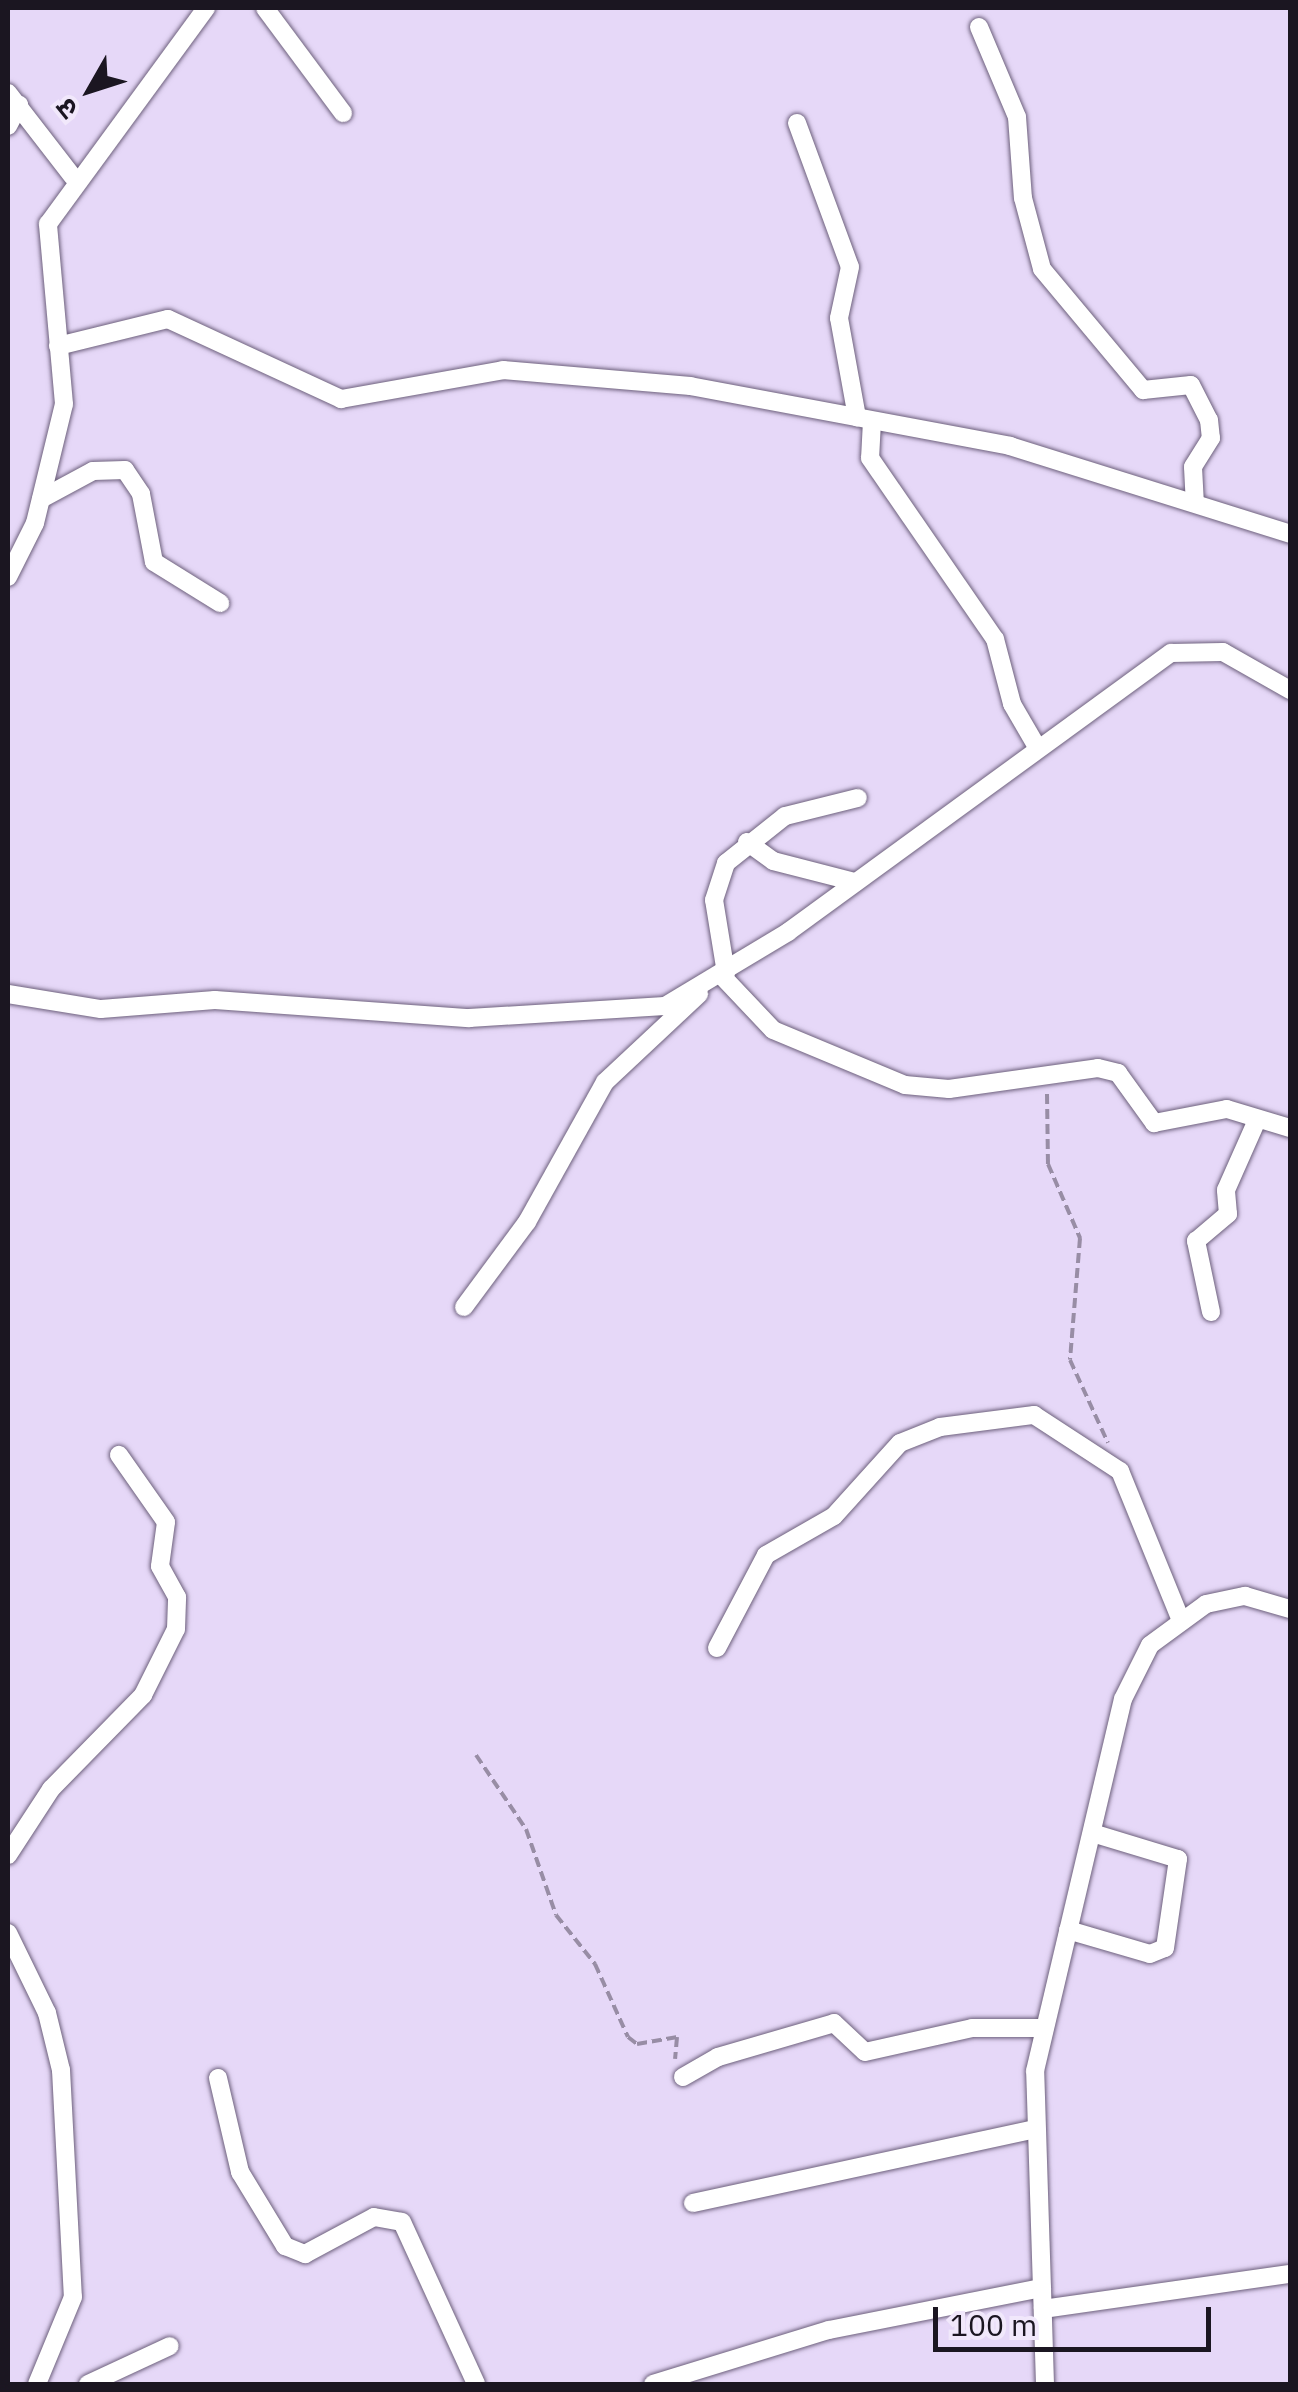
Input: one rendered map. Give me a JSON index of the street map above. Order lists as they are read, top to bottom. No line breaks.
{"scale_bar":"100 m","north":"bottom left"}
